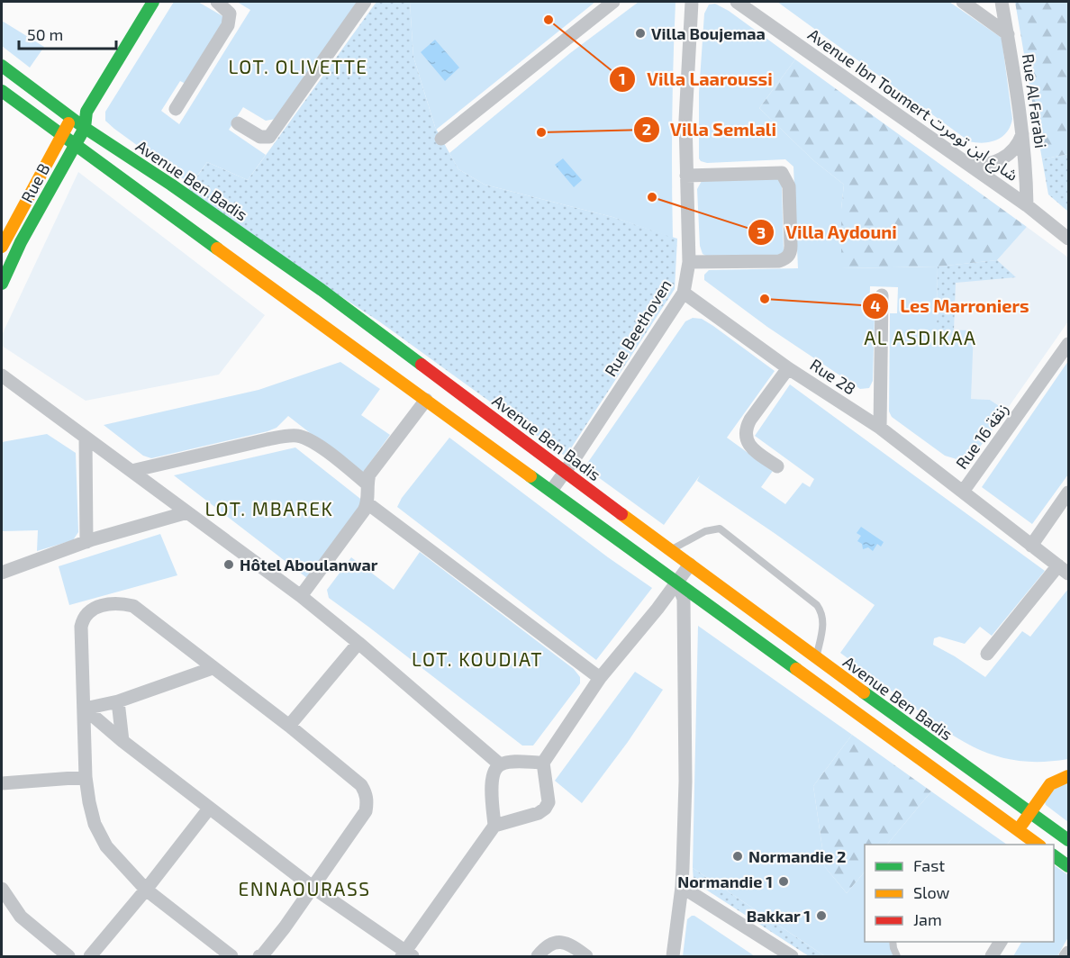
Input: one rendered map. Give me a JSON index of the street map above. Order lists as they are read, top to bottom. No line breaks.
{"streets":{"main road":["Avenue Ben Badis","Rue B"],"street":["Rue Al Farabi","Avenue Ibn Toumert شارع ابن تومرت","Rue Beethoven","Rue 28","Rue 16 زنقة"]},"crossings":[["Rue Al Farabi","Avenue Ibn Toumert شارع ابن تومرت"],["Avenue Ben Badis","Rue B"],["Avenue Ben Badis","Rue Beethoven"],["Rue Beethoven","Rue 28"],["Rue 28","Rue 16 زنقة"]],"districts":["LOT. OLIVETTE","AL ASDIKAA","LOT. MBAREK","LOT. KOUDIAT","ENNAOURASS"],"places":["Villa Laaroussi","Villa Boujemaa","Villa Semlali","Villa Aydouni","Les Marroniers","Hôtel Aboulanwar","Normandie 2","Normandie 1","Bakkar 1"],"legend":["Fast","Slow","Jam"],"scale_bar":"50 m"}
